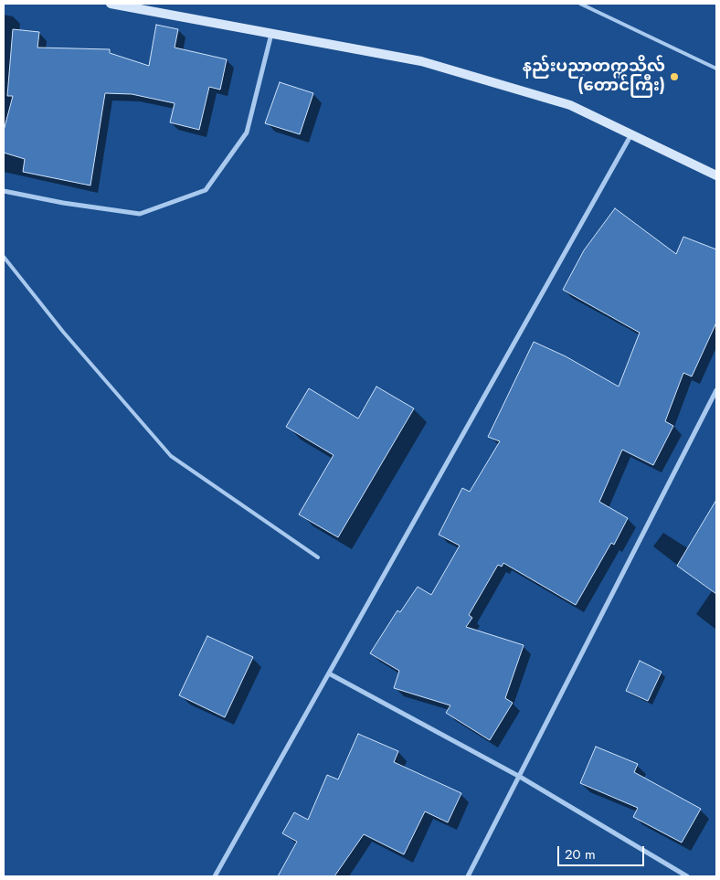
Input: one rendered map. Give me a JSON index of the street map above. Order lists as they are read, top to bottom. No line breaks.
{"places":["နည်းပညာတက္ကသိုလ် (တောင်ကြီး)"],"scale_bar":"20 m"}
